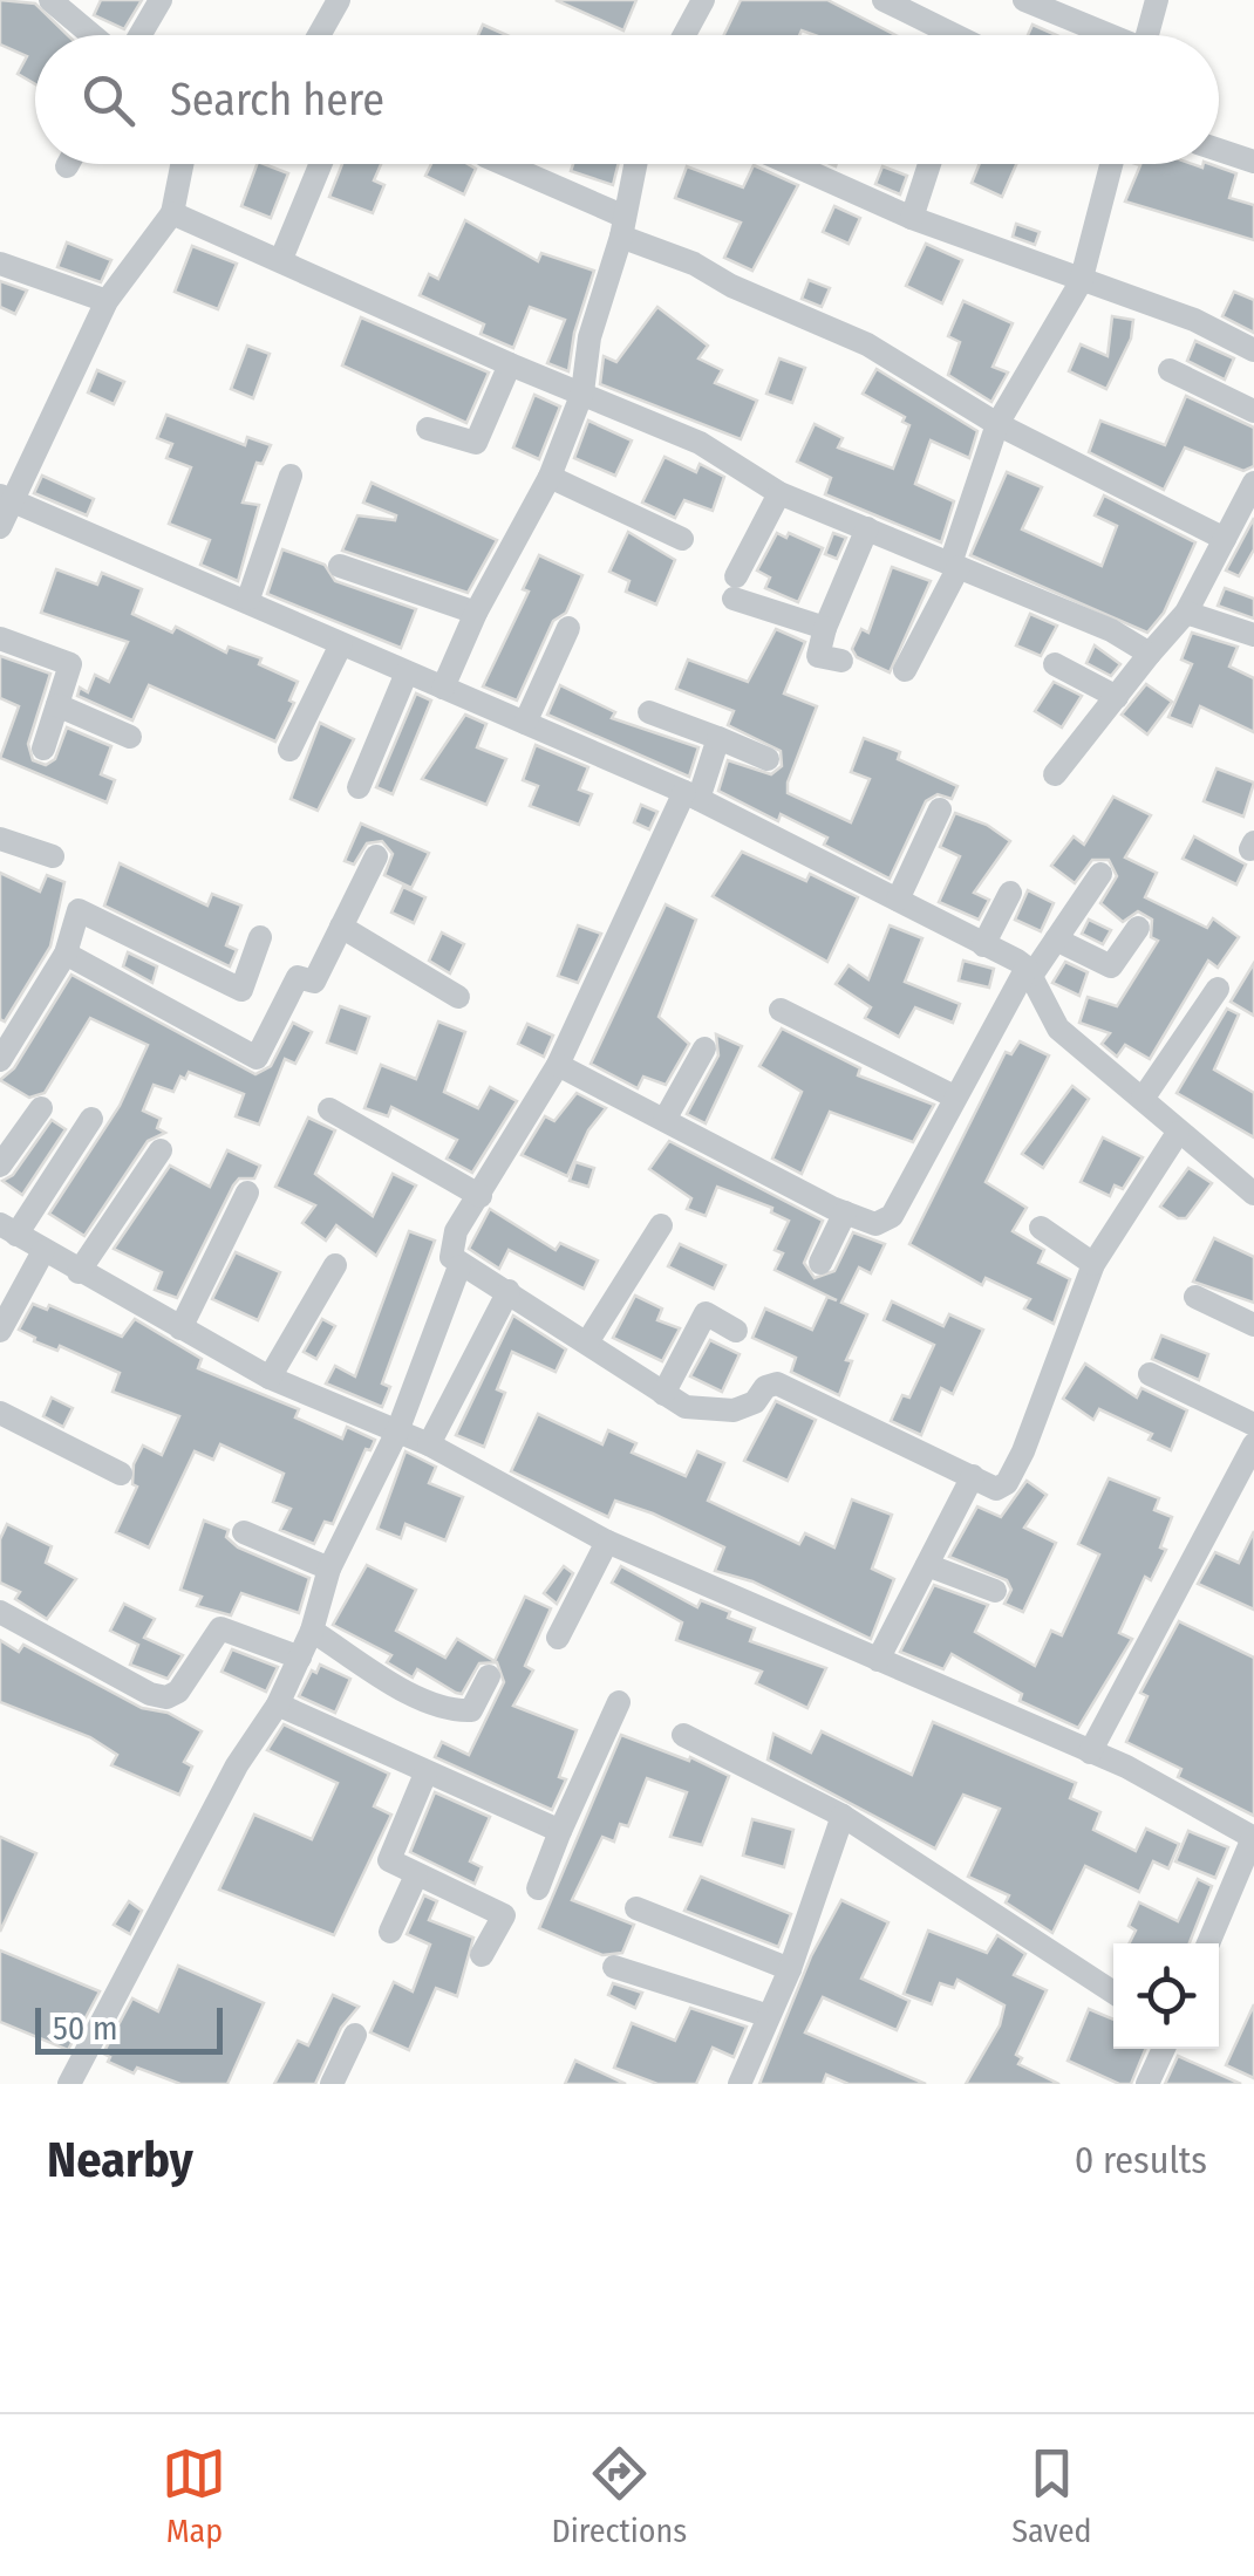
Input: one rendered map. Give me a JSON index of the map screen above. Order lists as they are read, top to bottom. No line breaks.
{"scale_bar":"50 m","page":{"search":"Search here","scale":"50 m","heading":["Nearby","0 results"],"nav":["Map","Directions","Saved"]}}
